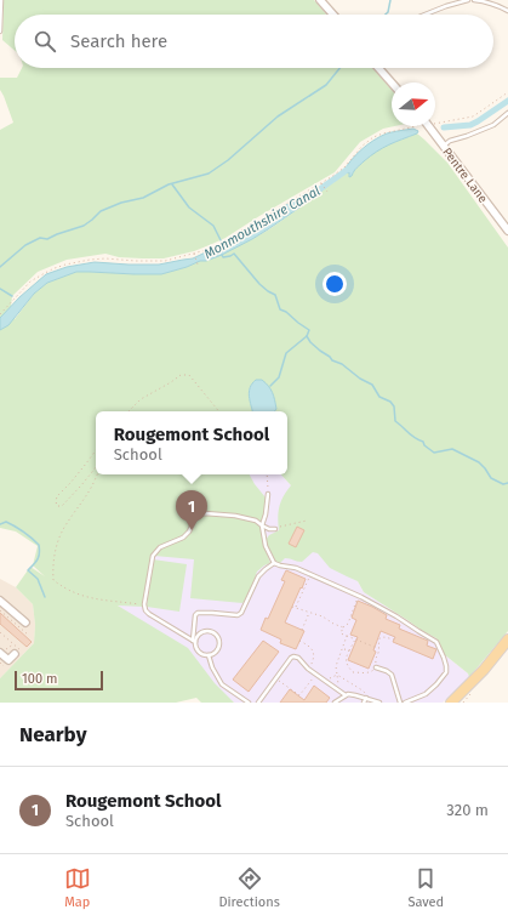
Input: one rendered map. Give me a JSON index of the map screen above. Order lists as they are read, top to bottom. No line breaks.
{"streets":{"street":["Pentre Lane"]},"water":["Monmouthshire Canal"],"scale_bar":"100 m","north":"right","page":{"search":"Search here","popup":["Rougemont School","School"],"pins":"1","scale":"100 m","heading":"Nearby","list":[{"mark":"1","name":"Rougemont School","note":"School","value":"320 m"}],"nav":["Map","Directions","Saved"]}}
